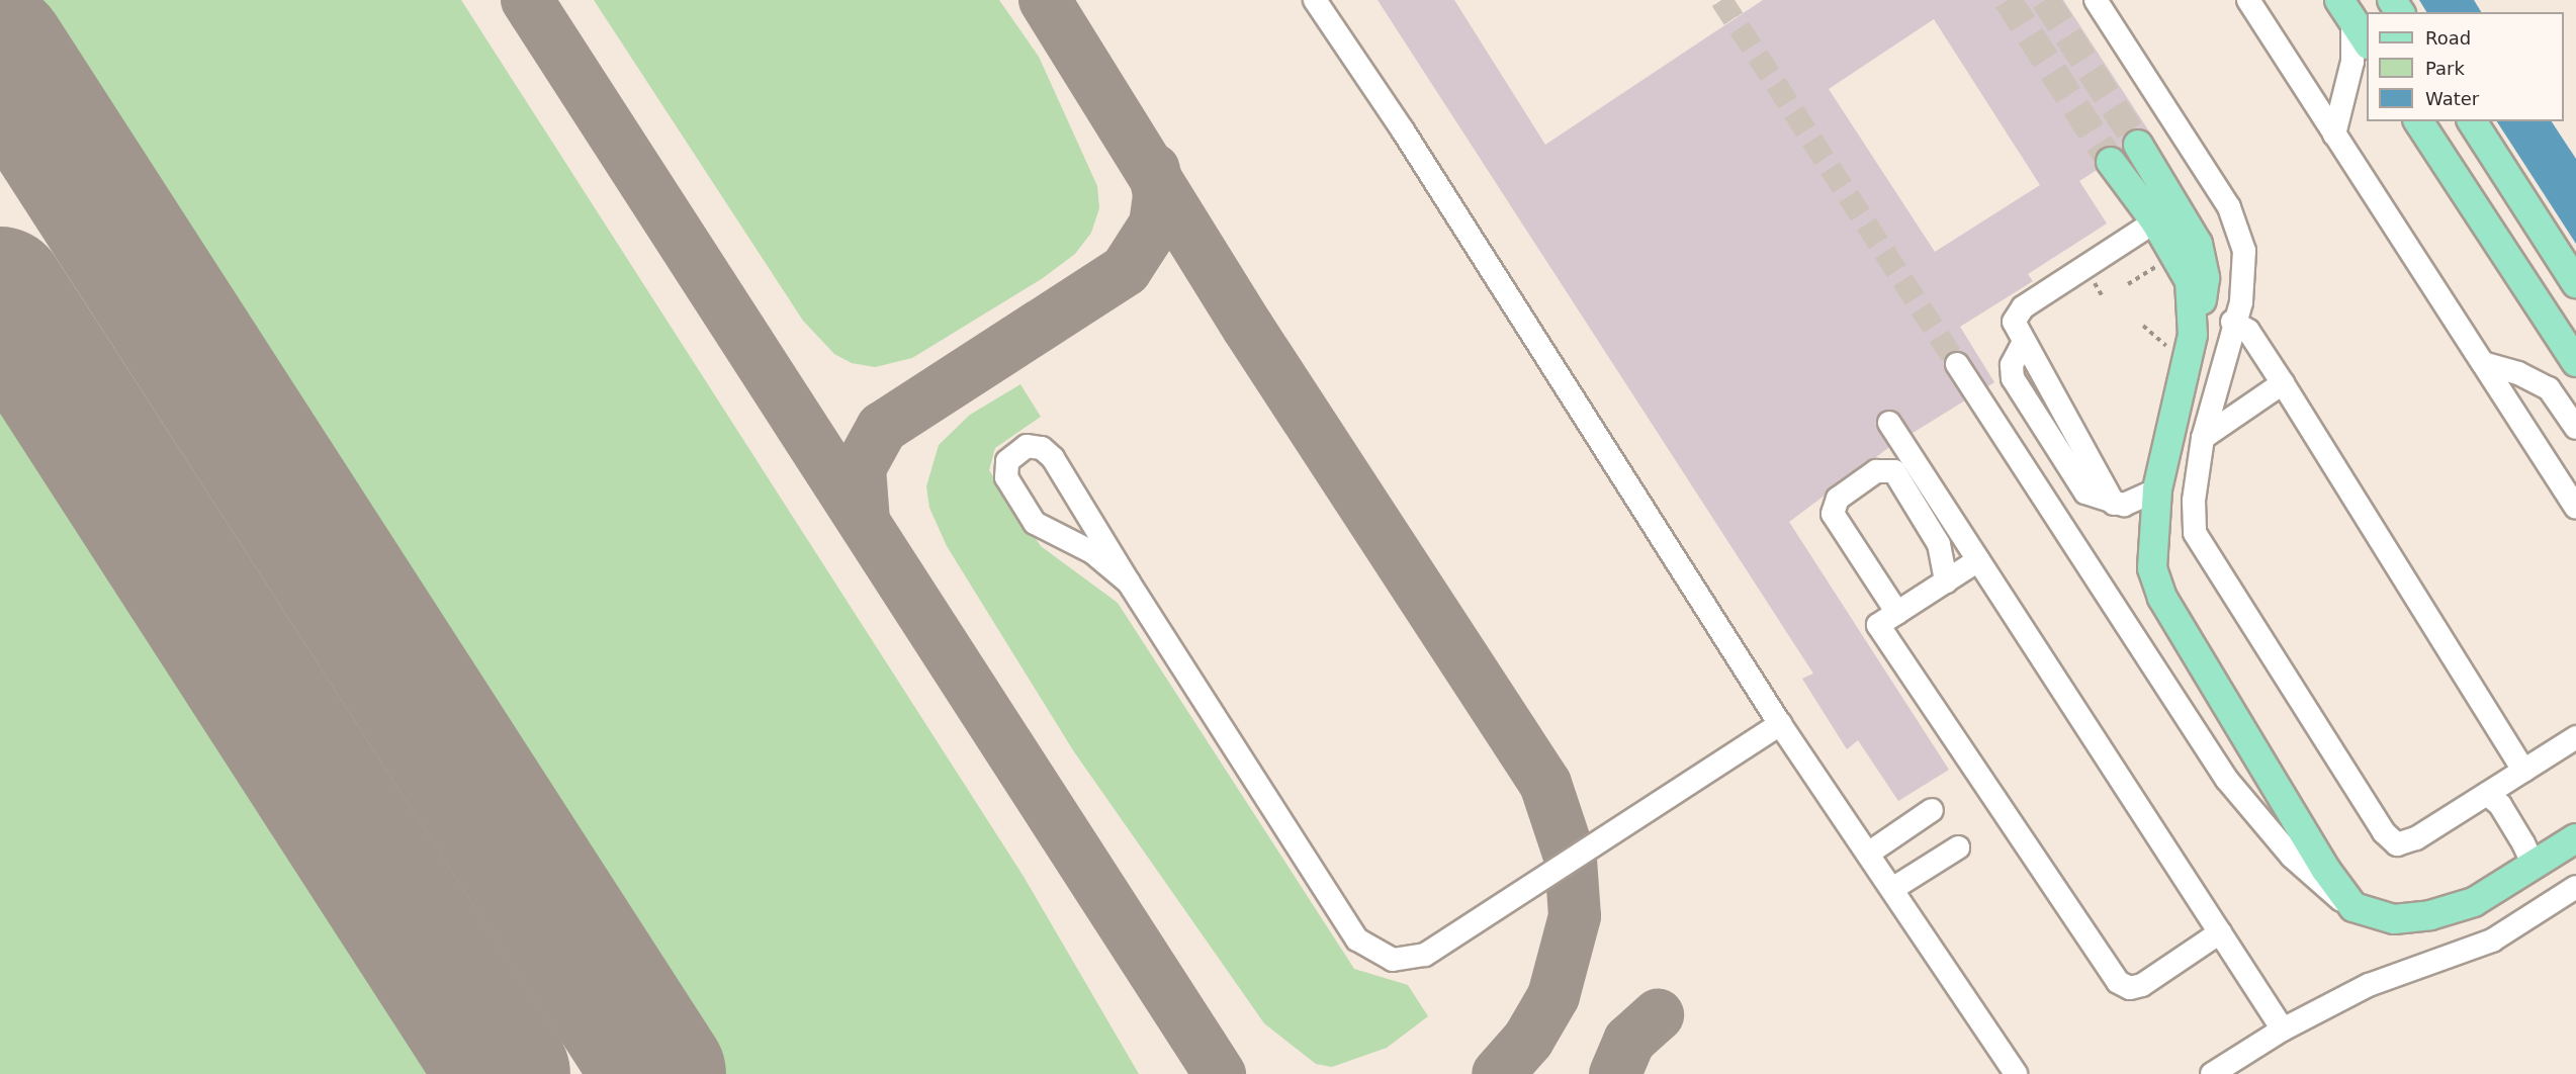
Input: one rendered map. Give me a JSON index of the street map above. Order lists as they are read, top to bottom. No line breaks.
{"legend":["Road","Park","Water"]}
